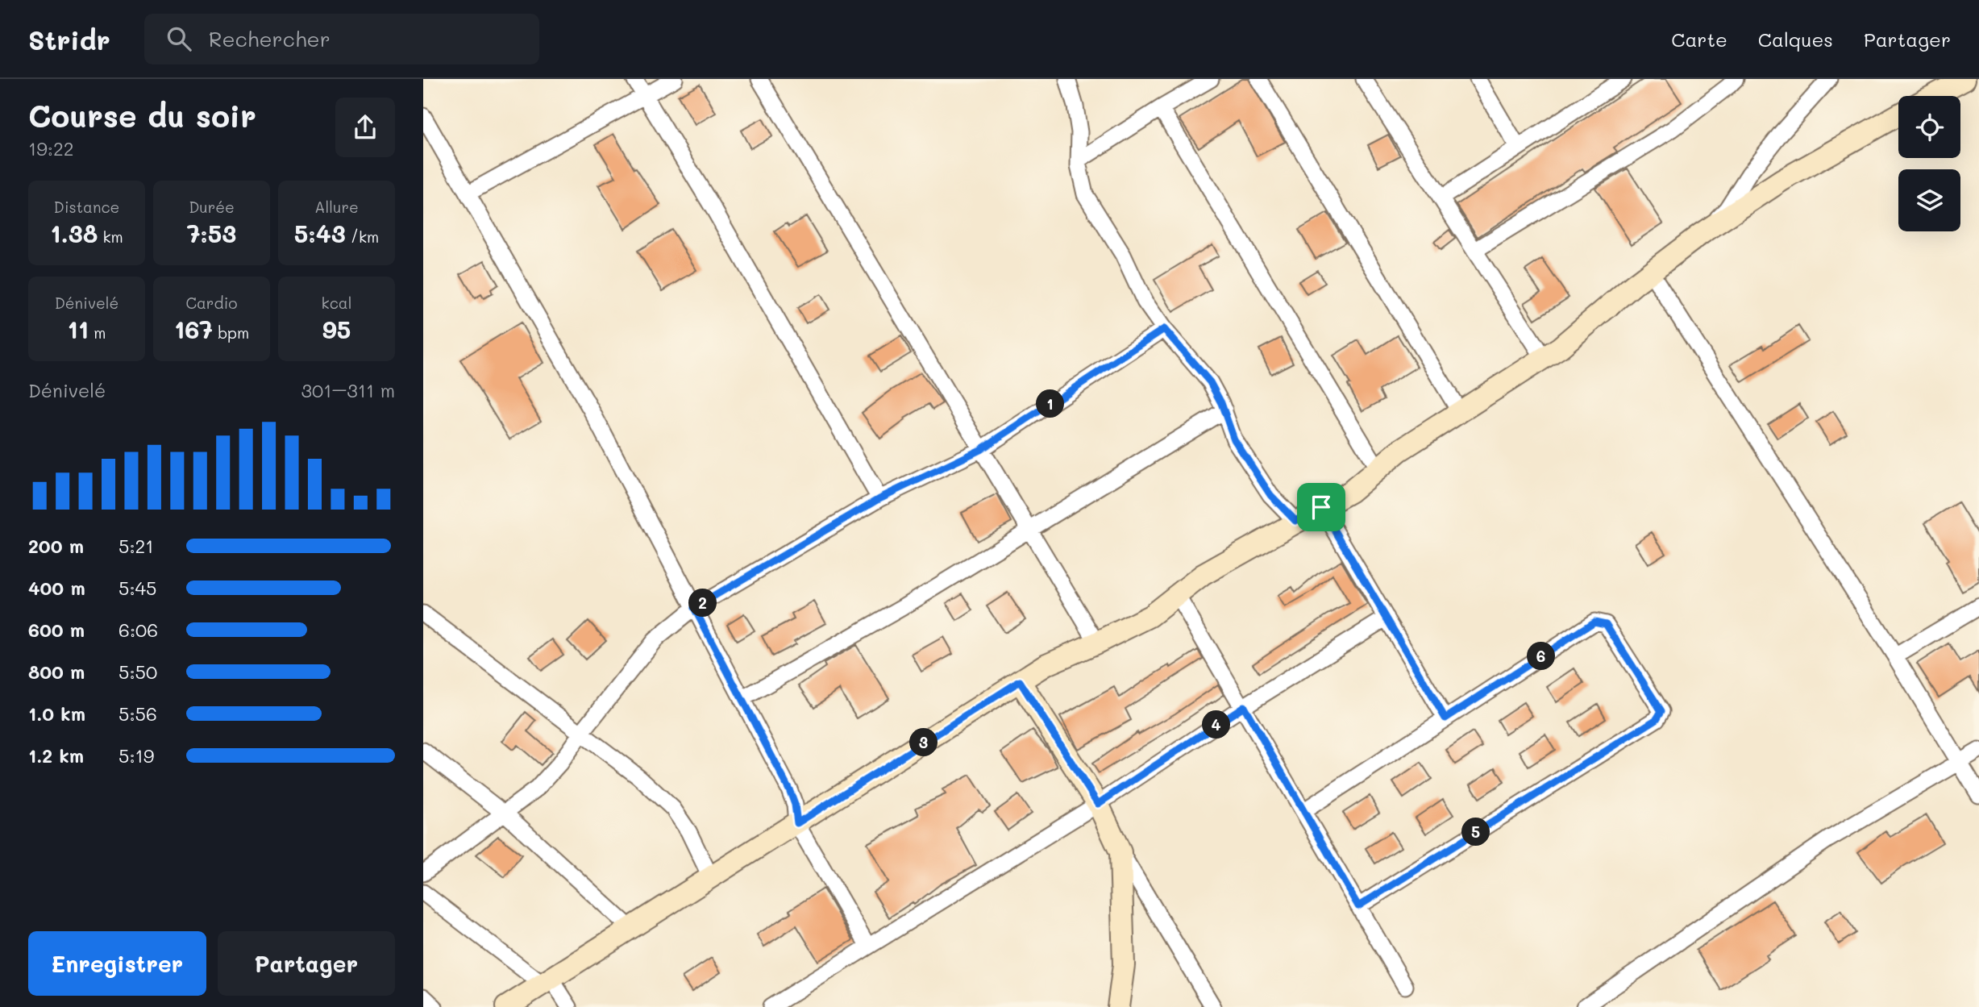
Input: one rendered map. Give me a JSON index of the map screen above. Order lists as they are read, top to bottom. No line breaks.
{"page":{"header":"Stridr","search":"Rechercher","nav":["Carte","Calques","Partager"],"heading":["Course du soir","19:22"],"stats":[["Distance","1.38 km"],["Durée","7:53"],["Allure","5:43 /km"],["Dénivelé","11 m"],["Cardio","167 bpm"],["kcal","95"]],"chart":["Dénivelé","301–311 m"],"pins":["1","2","6","4","3","5"],"list":[{"name":"200 m","note":"5:21"},{"name":"400 m","note":"5:45"},{"name":"600 m","note":"6:06"},{"name":"800 m","note":"5:50"},{"name":"1.0 km","note":"5:56"},{"name":"1.2 km","note":"5:19"}],"buttons":["Enregistrer","Partager"]}}
